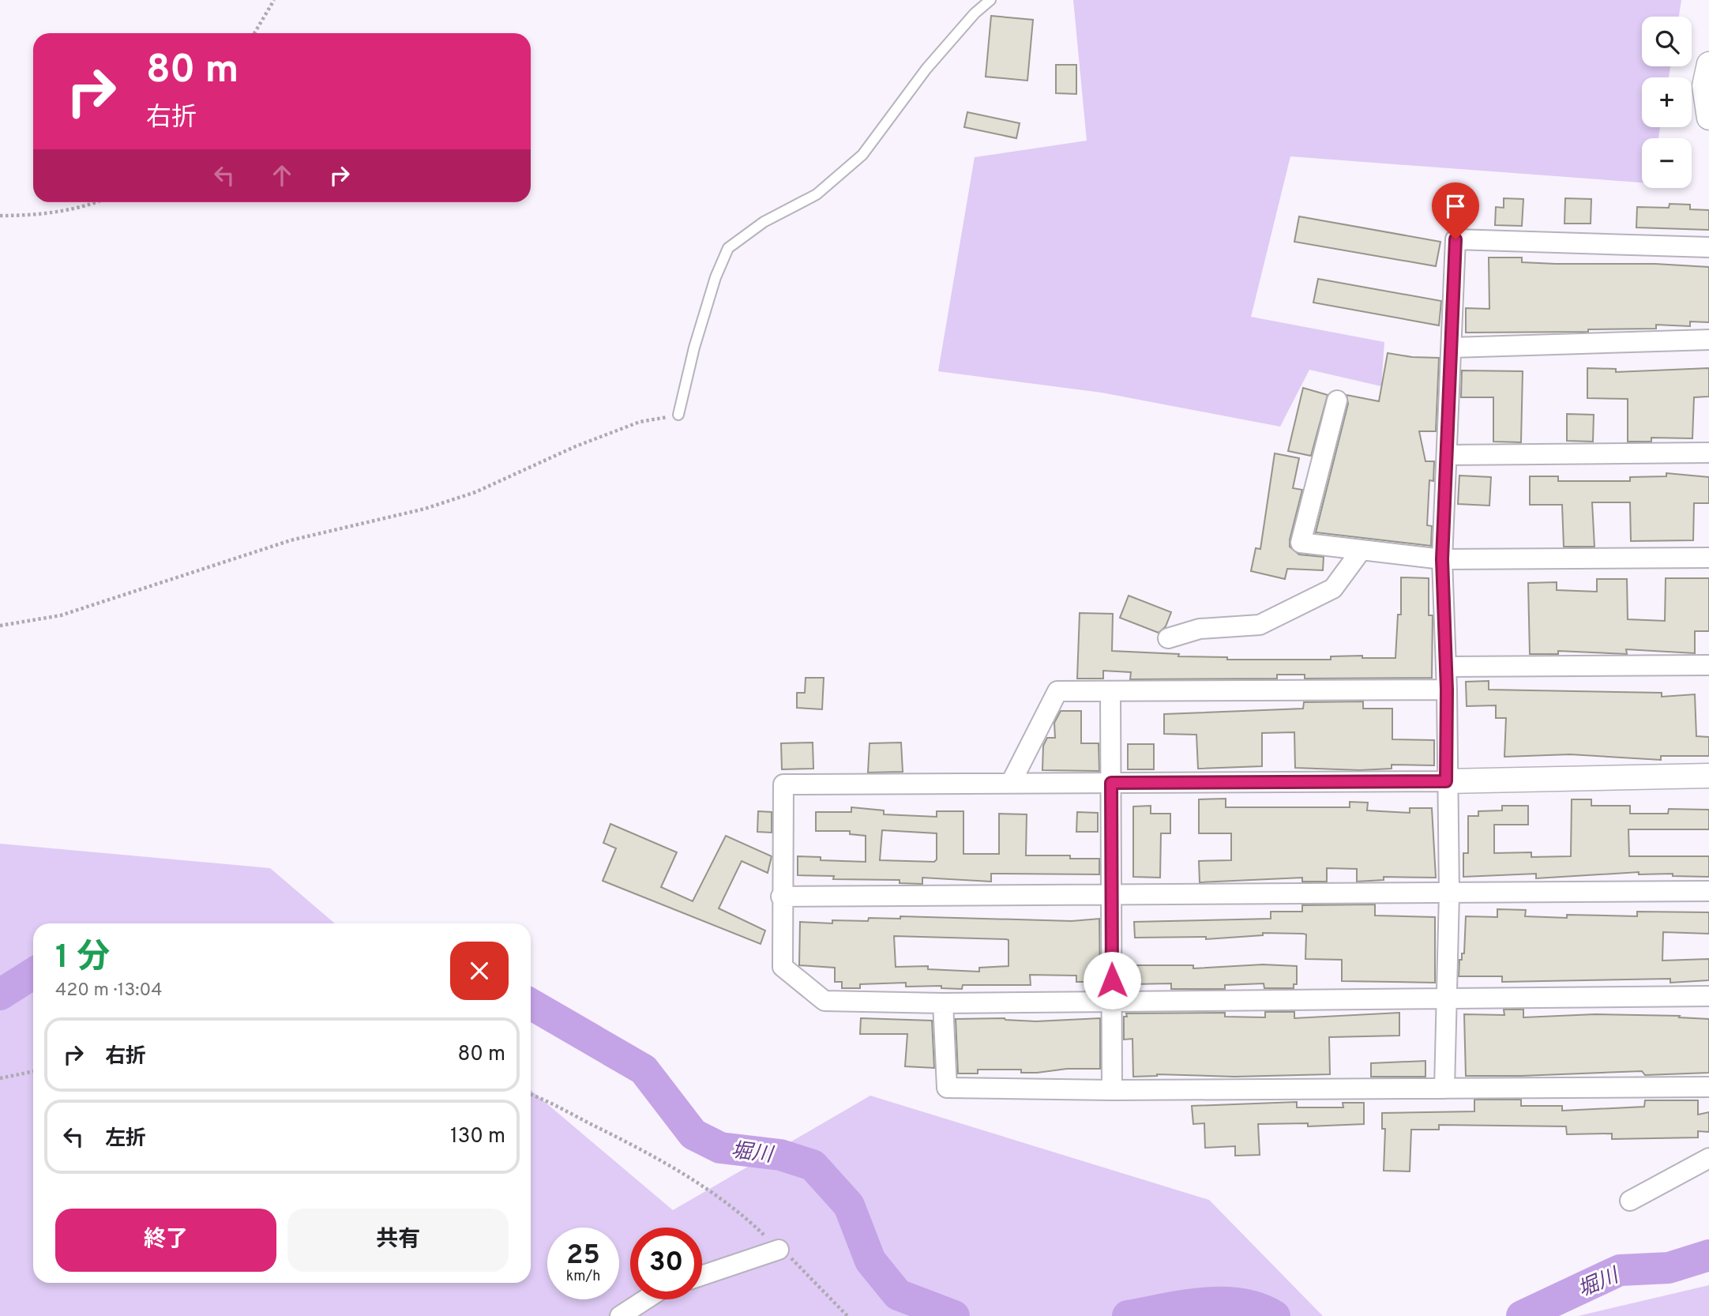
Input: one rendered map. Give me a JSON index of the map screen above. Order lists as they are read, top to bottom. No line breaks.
{"water":["堀川"],"page":{"map_buttons":["+","−"],"turn":["80 m","右折"],"heading":["1 分","420 m · 13:04"],"list":[{"name":"右折","value":"80 m"},{"name":"左折","value":"130 m"}],"buttons":["終了","共有"],"speed":"25 km/h","limit":"30"}}
